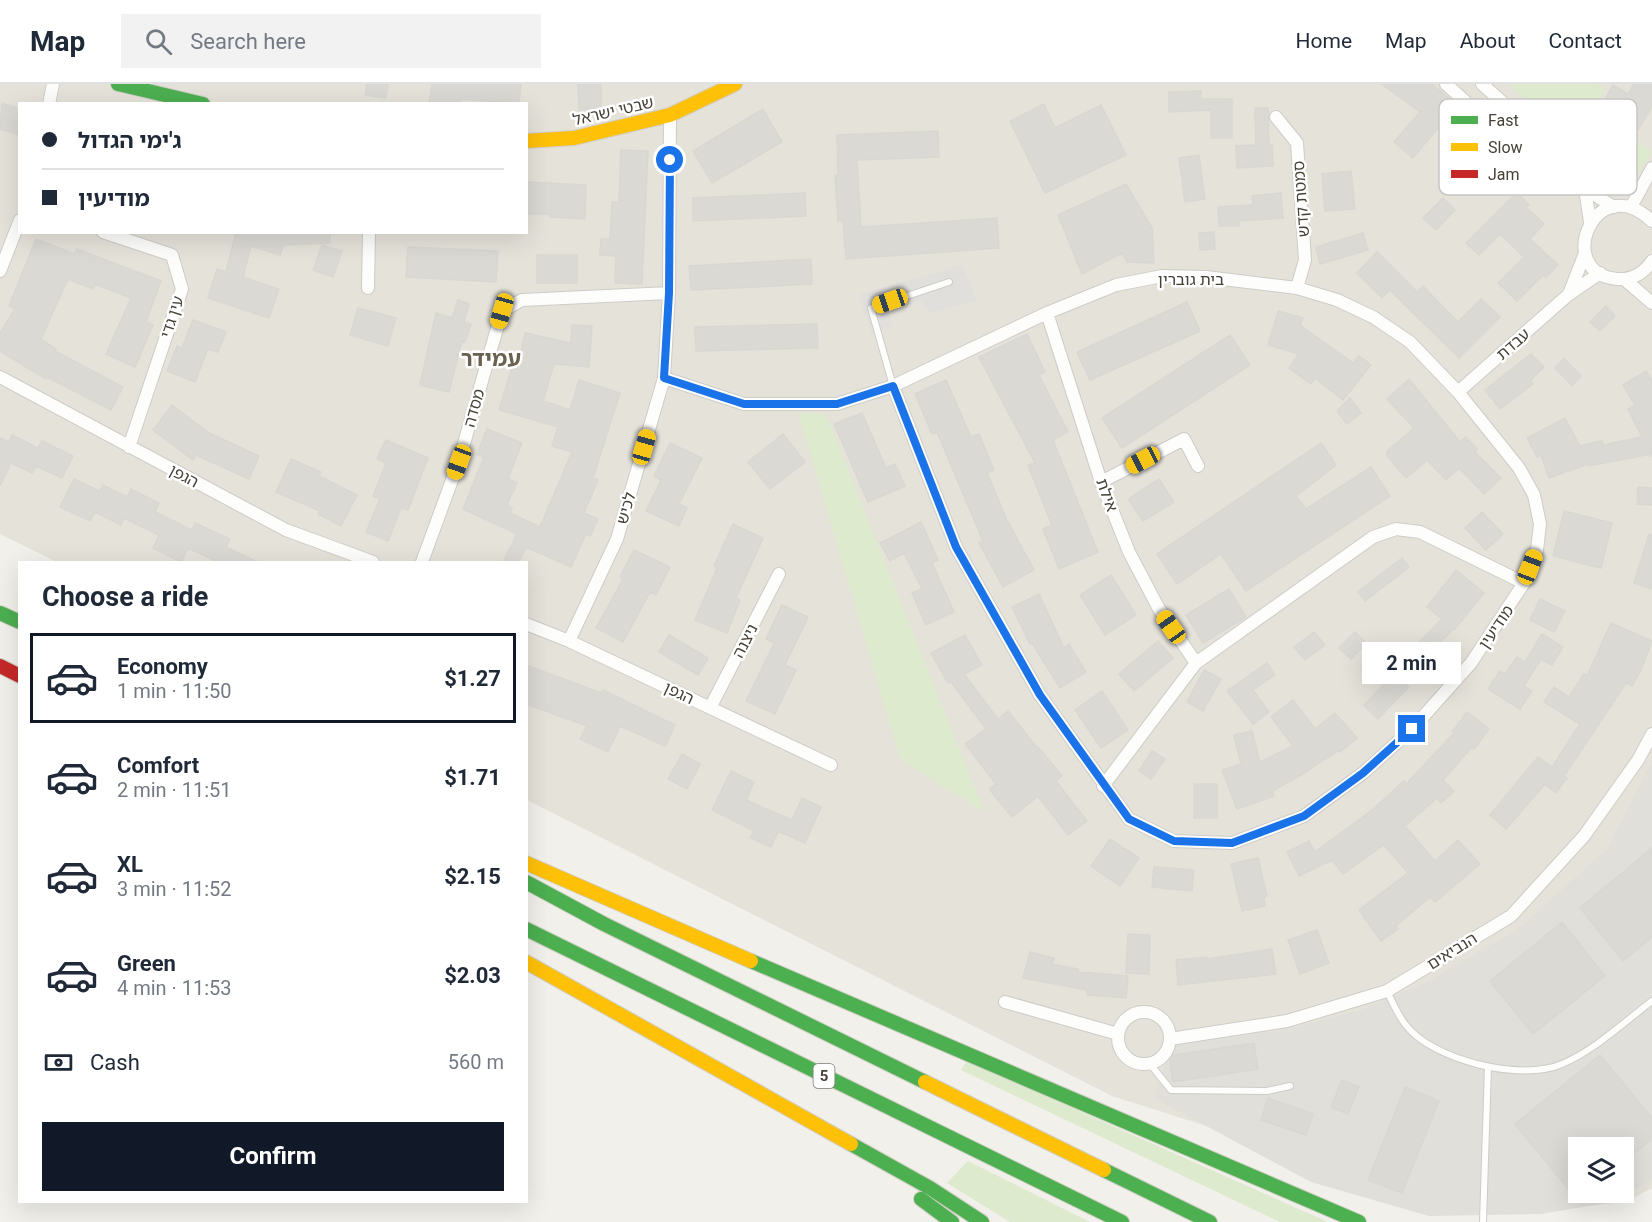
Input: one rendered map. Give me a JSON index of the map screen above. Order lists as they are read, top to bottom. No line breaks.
{"streets":{"main road":["שבטי ישראל","5"],"street":["סמטת קדש","בית גוברין","עין גדי","עבדת","מסדה","הגפן","אילת","לכיש","מודיעין","ניצנה","הנביאים"]},"crossings":[["שבטי ישראל","לכיש"],["סמטת קדש","בית גוברין"],["בית גוברין","עבדת"],["בית גוברין","אילת"],["בית גוברין","לכיש"],["בית גוברין","מודיעין"],["עין גדי","הגפן"],["מסדה","לכיש"],["הגפן","לכיש"],["הגפן","ניצנה"]],"districts":["עמידר"],"legend":["Fast","Slow","Jam"],"page":{"header":"Map","search":"Search here","nav":["Home","Map","About","Contact"],"banner":["ג'ימי הגדול","מודיעין"],"heading":"Choose a ride","list":[{"name":"Economy","note":"1 min · 11:50","value":"$1.27"},{"name":"Comfort","note":"2 min · 11:51","value":"$1.71"},{"name":"XL","note":"3 min · 11:52","value":"$2.15"},{"name":"Green","note":"4 min · 11:53","value":"$2.03"}],"bubble":"2 min","pay":["Cash","560 m"],"buttons":"Confirm"}}
